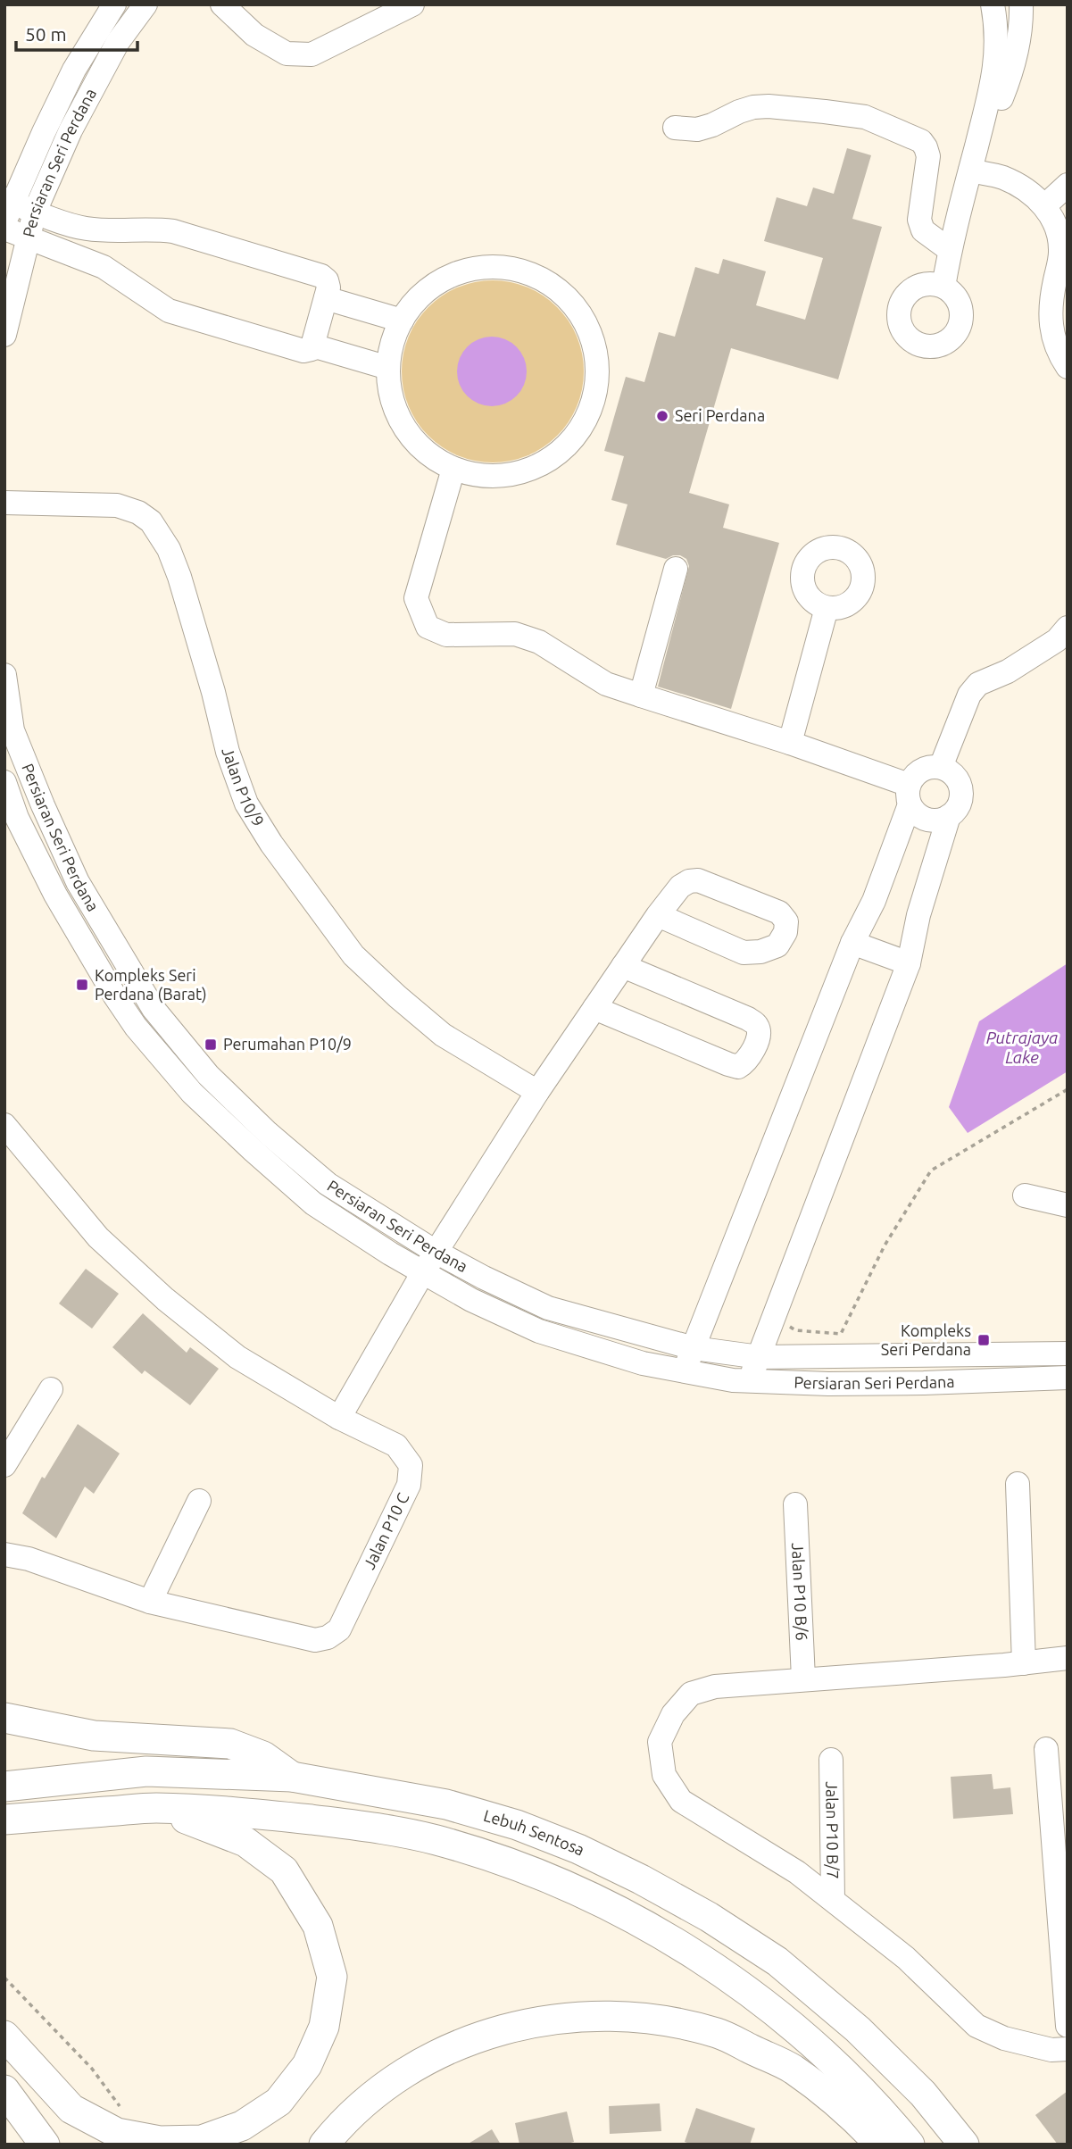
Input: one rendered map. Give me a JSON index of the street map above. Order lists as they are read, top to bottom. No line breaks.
{"streets":{"main road":["Lebuh Sentosa"],"street":["Persiaran Seri Perdana","Jalan P10/9","Jalan P10 C","Jalan P10 B/6","Jalan P10 B/7"]},"water":["Putrajaya Lake"],"places":{"other":["Seri Perdana"],"transit":["Kompleks Seri Perdana (Barat)","Perumahan P10/9","Kompleks Seri Perdana"]},"scale_bar":"50 m"}
